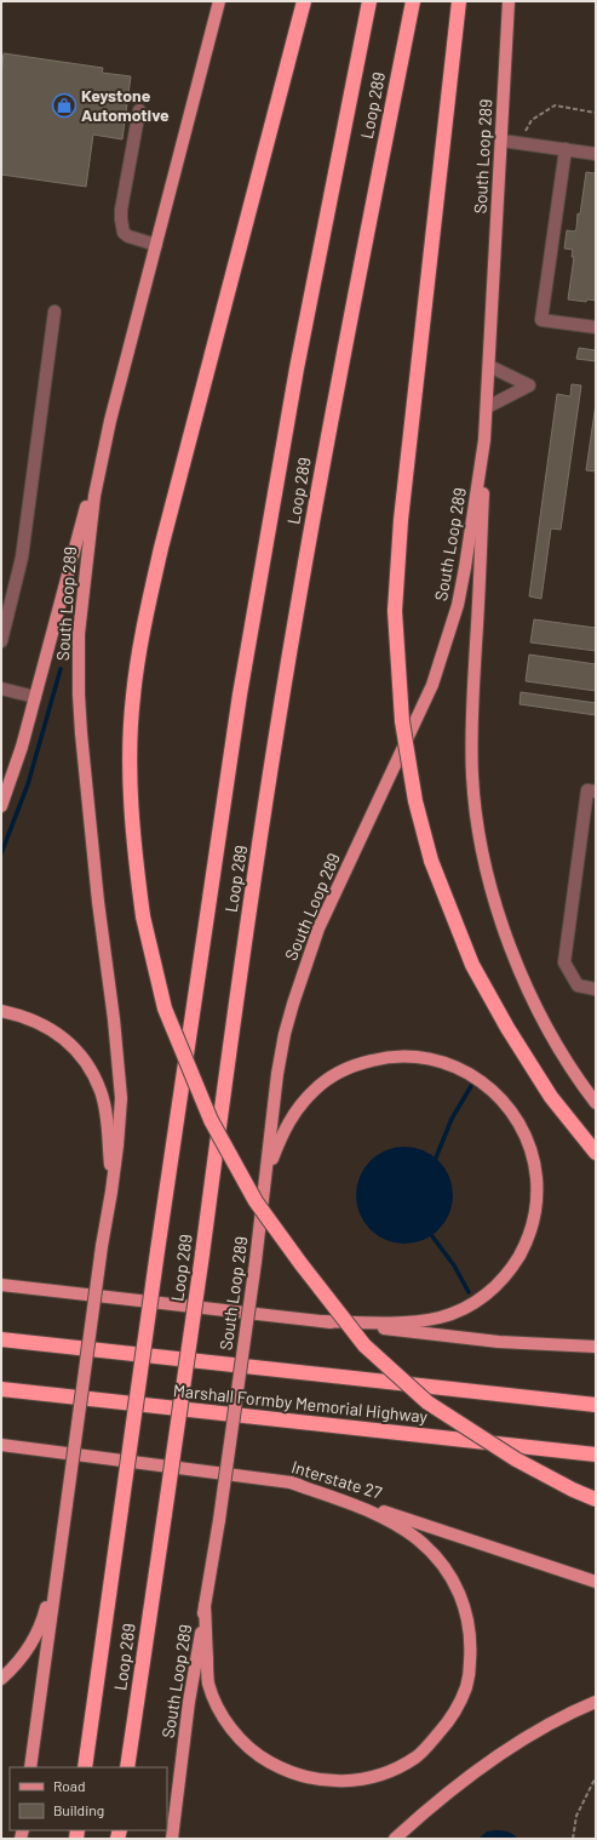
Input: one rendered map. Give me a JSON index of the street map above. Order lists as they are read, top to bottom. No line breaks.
{"streets":{"highway":["Loop 289","Marshall Formby Memorial Highway"],"main road":["South Loop 289","Interstate 27"]},"places":{"shop":["Keystone Automotive"]},"legend":["Road","Building"]}
